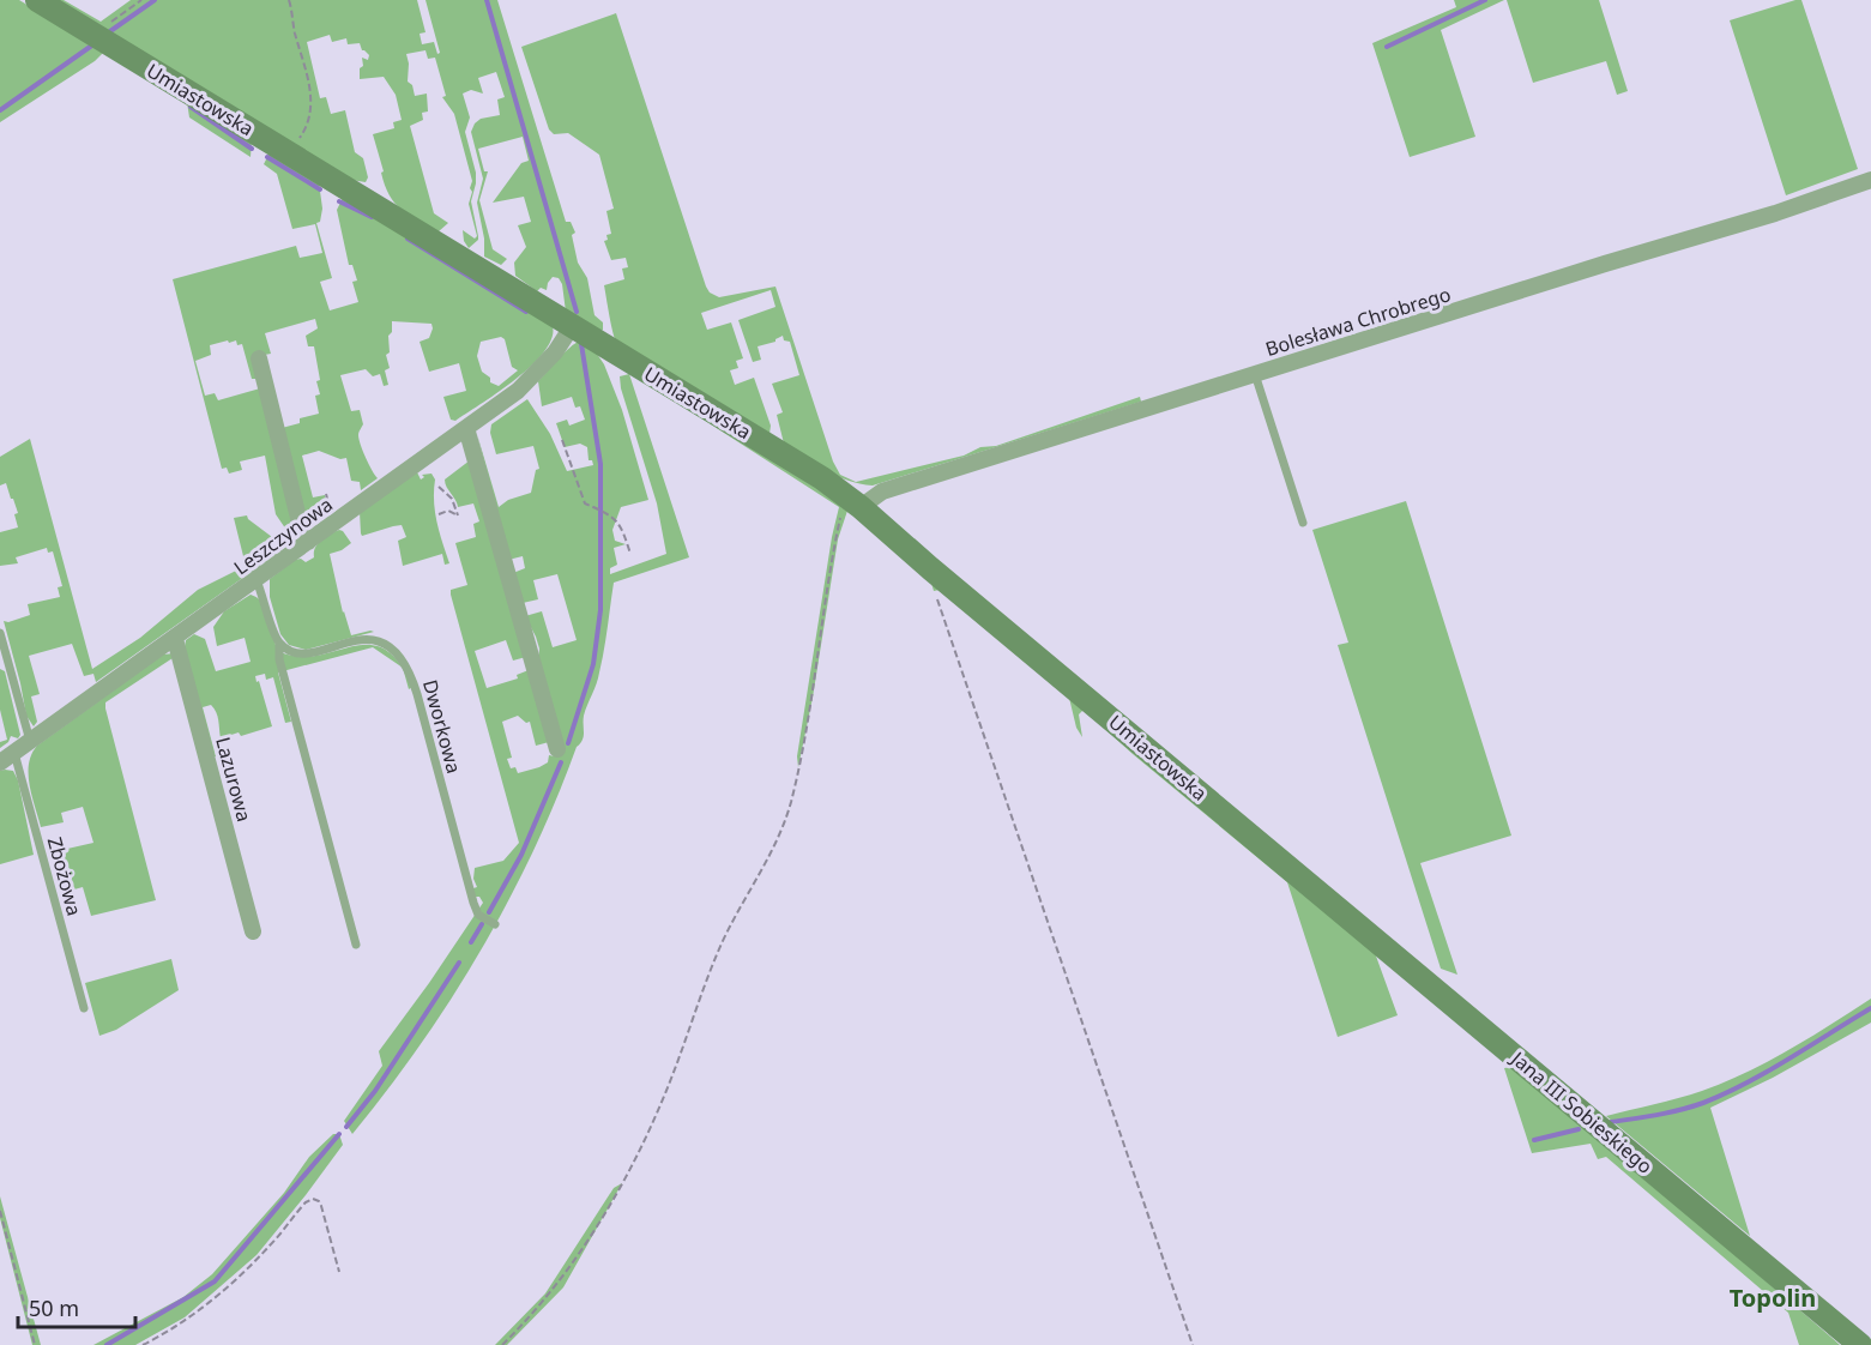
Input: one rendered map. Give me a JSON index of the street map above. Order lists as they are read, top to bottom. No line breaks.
{"streets":{"main road":["Umiastowska","Jana III Sobieskiego"],"street":["Bolesława Chrobrego","Leszczynowa","Lazurowa"],"lane":["Dworkowa","Zbożowa"]},"crossings":[["Umiastowska","Bolesława Chrobrego"],["Umiastowska","Leszczynowa"],["Umiastowska","Jana III Sobieskiego"],["Leszczynowa","Lazurowa"],["Leszczynowa","Zbożowa"]],"districts":["Topolin"],"scale_bar":"50 m"}
